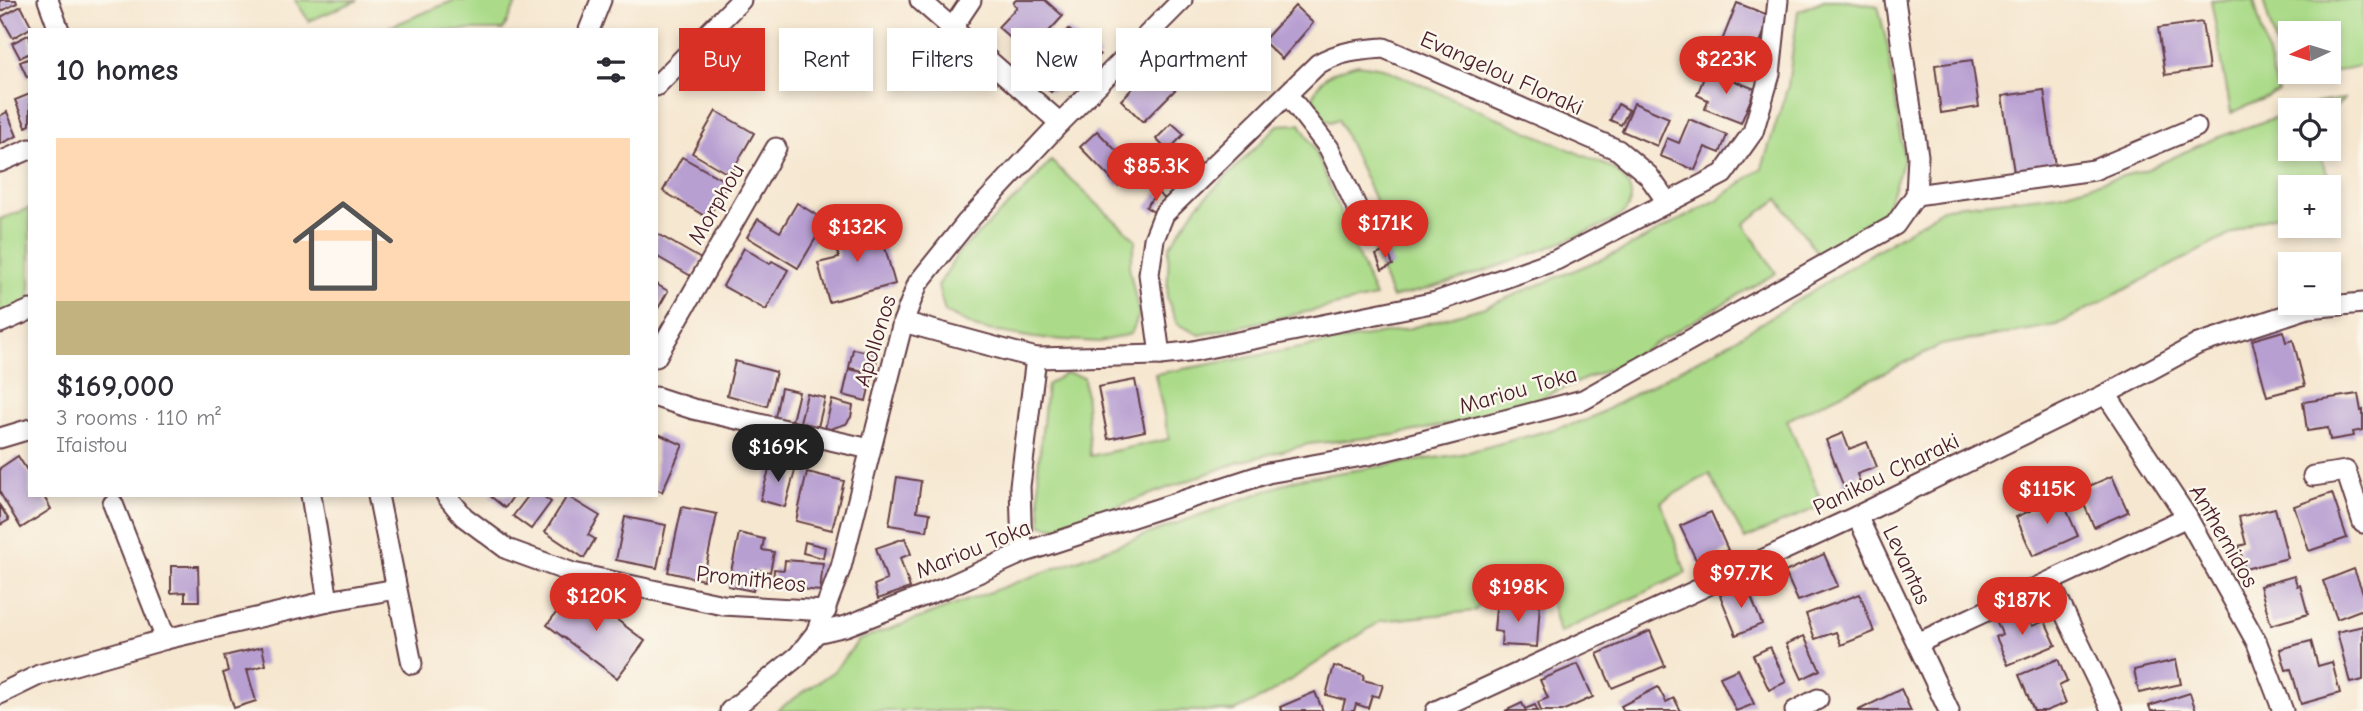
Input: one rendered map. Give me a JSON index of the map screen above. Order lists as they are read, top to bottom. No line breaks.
{"streets":{"street":["Evangelou Floraki","Morphou","Apollonos","Mariou Toka","Panikou Charaki","Anthemidos","Levantas","Promitheos"]},"crossings":[["Apollonos","Mariou Toka"],["Apollonos","Promitheos"],["Panikou Charaki","Anthemidos"],["Panikou Charaki","Levantas"]],"north":"left","page":{"map_buttons":["+","−"],"chip":["Buy","Rent","Filters","New","Apartment"],"heading":"10 homes","price":["$223K","$85.3K","$171K","$132K","$169K","$115K","$97.7K","$198K","$120K","$187K"],"list":[{"name":"$169,000","note":"3 rooms · 110 m² · Ifaistou"}]}}
